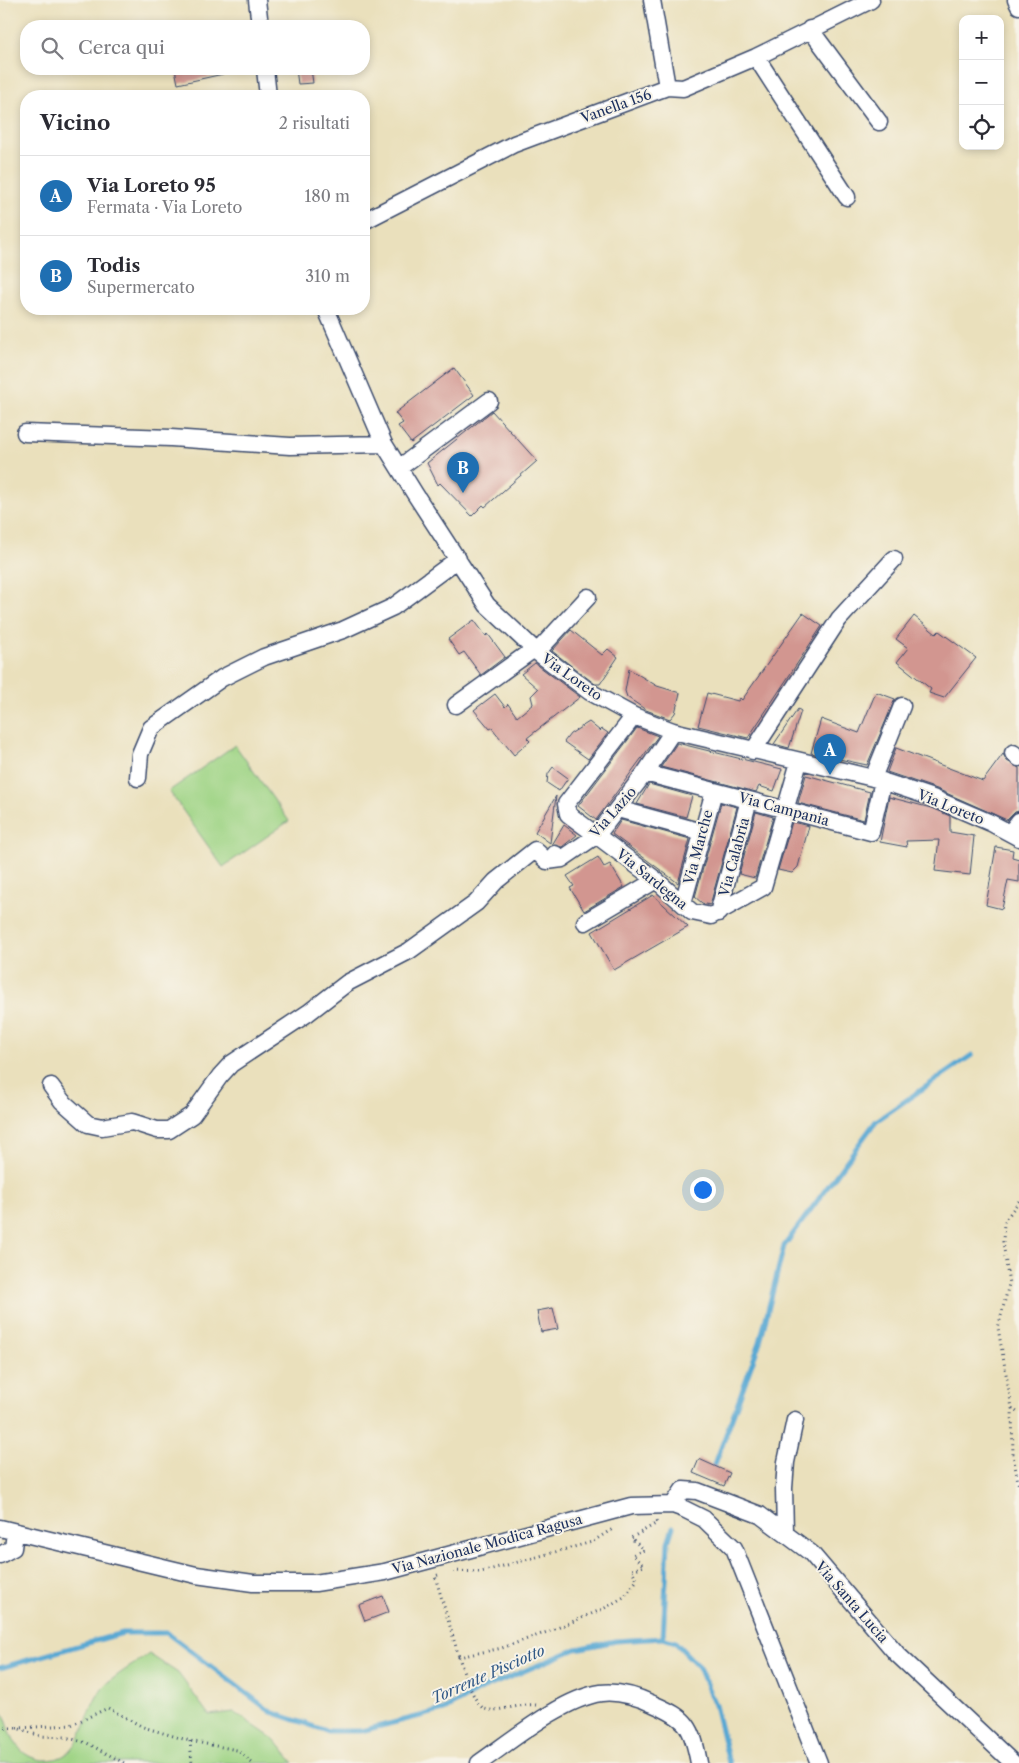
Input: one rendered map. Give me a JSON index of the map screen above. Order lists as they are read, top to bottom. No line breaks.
{"streets":{"street":["Vanella 156","Via Loreto","Via Campania","Via Lazio","Via Marche","Via Calabria","Via Sardegna","Via Nazionale Modica Ragusa","Via Santa Lucia"]},"crossings":[["Via Loreto","Via Campania"],["Via Loreto","Via Lazio"],["Via Loreto","Via Sardegna"],["Via Campania","Via Lazio"],["Via Campania","Via Marche"],["Via Campania","Via Calabria"],["Via Lazio","Via Sardegna"],["Via Marche","Via Sardegna"],["Via Calabria","Via Sardegna"],["Via Nazionale Modica Ragusa","Via Santa Lucia"]],"water":["Torrente Pisciotto"],"page":{"map_buttons":["+","−"],"search":"Cerca qui","heading":["Vicino","2 risultati"],"list":[{"mark":"A","name":"Via Loreto 95","note":"Fermata · Via Loreto","value":"180 m"},{"mark":"B","name":"Todis","note":"Supermercato","value":"310 m"}],"pins":["B","A"]}}
